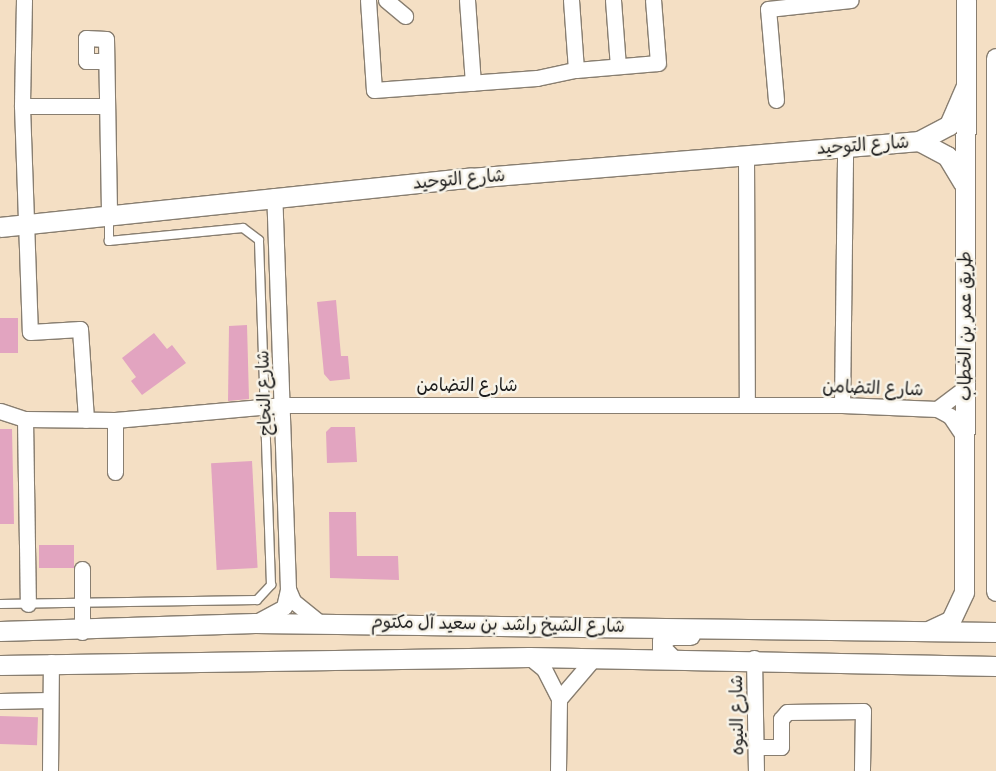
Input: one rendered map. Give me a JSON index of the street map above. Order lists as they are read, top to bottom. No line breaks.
{"streets":{"street":["شارع التوحيد","طريق عمر بن الخطاب","شارع التضامن","شارع النجاح","شارع الشيخ راشد بن سعيد آل مكتوم","شارع النيوه"]},"crossings":[["شارع التوحيد","طريق عمر بن الخطاب"],["شارع التوحيد","شارع النجاح"],["طريق عمر بن الخطاب","شارع التضامن"],["طريق عمر بن الخطاب","شارع الشيخ راشد بن سعيد آل مكتوم"],["شارع التضامن","شارع النجاح"],["شارع النجاح","شارع الشيخ راشد بن سعيد آل مكتوم"],["شارع الشيخ راشد بن سعيد آل مكتوم","شارع النيوه"]]}
